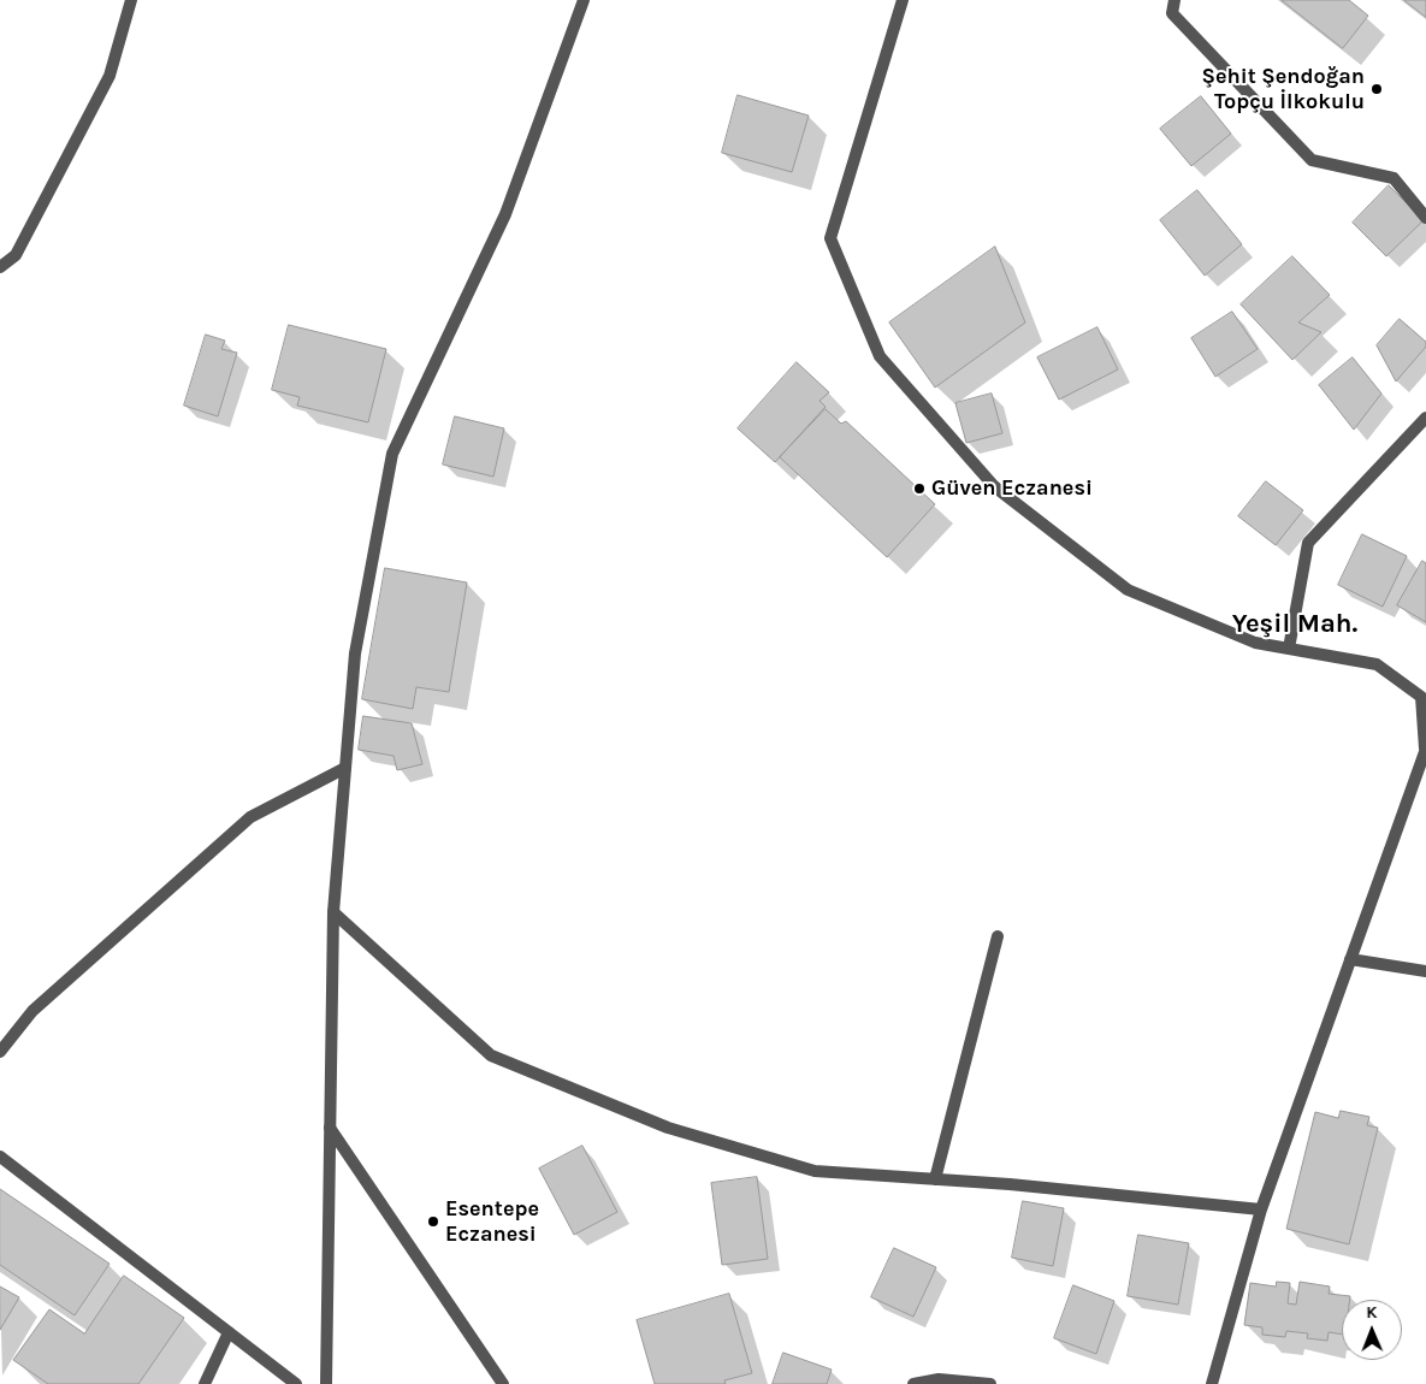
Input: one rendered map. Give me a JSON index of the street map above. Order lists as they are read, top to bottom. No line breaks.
{"districts":["Yeşil Mah."],"places":["Şehit Şendoğan Topçu İlkokulu","Güven Eczanesi","Esentepe Eczanesi"],"north":"top"}
